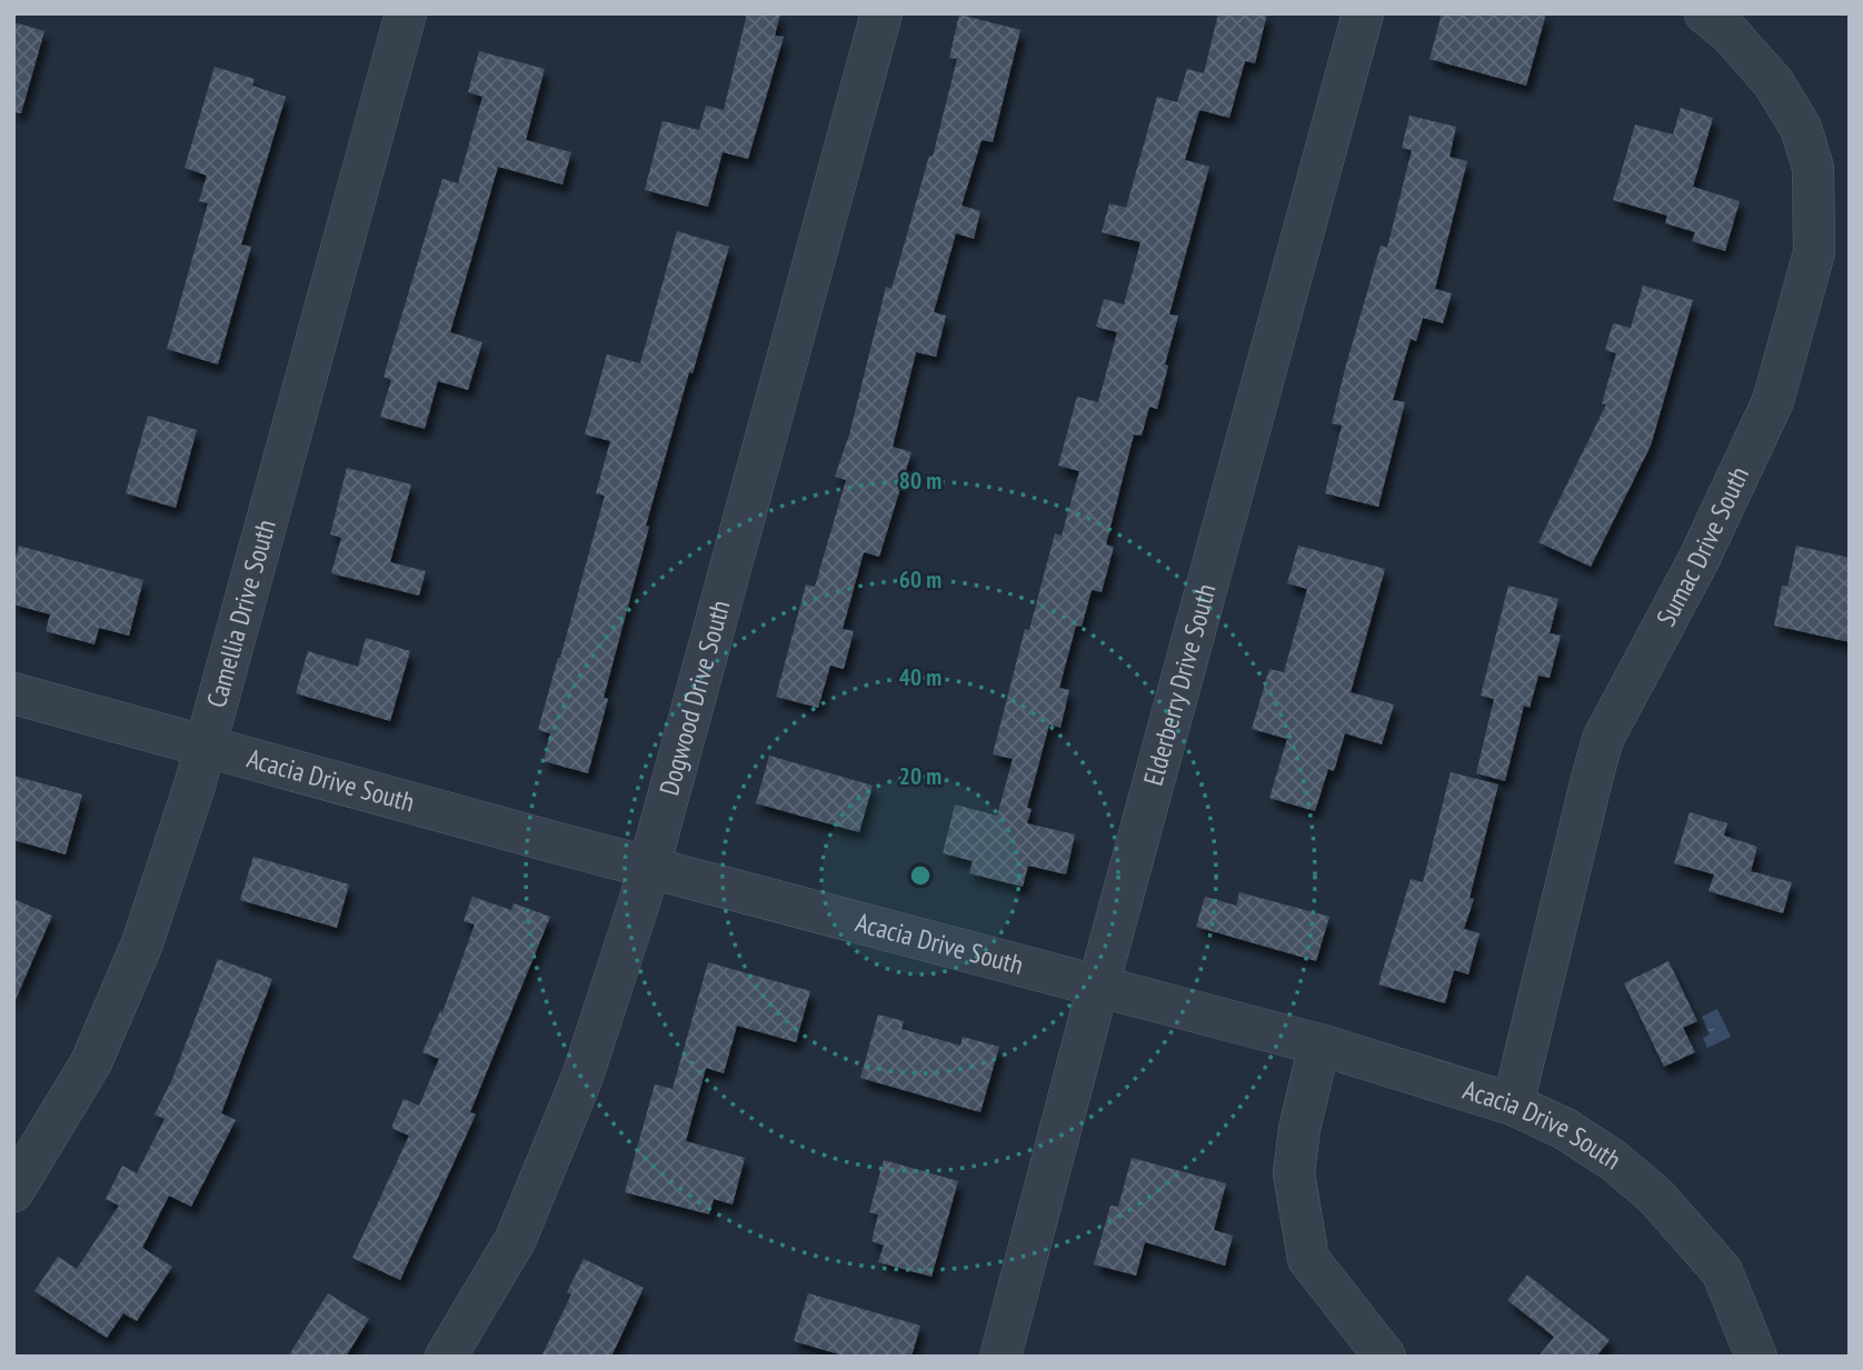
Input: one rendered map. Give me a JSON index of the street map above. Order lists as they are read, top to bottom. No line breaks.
{"streets":{"street":["Sumac Drive South","Camellia Drive South","Elderberry Drive South","Dogwood Drive South","Acacia Drive South"]},"crossings":[["Sumac Drive South","Acacia Drive South"],["Camellia Drive South","Acacia Drive South"],["Elderberry Drive South","Acacia Drive South"],["Dogwood Drive South","Acacia Drive South"]],"rings":["80 m","60 m","40 m","20 m"]}
